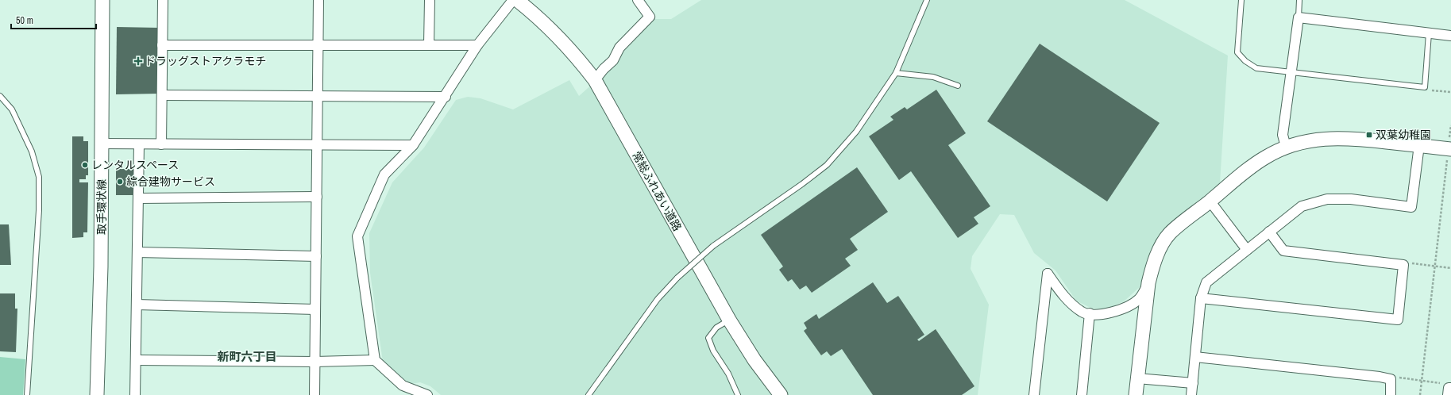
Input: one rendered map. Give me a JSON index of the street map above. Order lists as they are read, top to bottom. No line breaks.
{"streets":{"street":["常総ふれあい道路","取手環状線"]},"districts":["新町六丁目"],"places":{"health":["ドラッグストアクラモチ"],"transit":["双葉幼稚園"],"other":["レンタルスペース","綜合建物サービス"]},"scale_bar":"50 m"}
